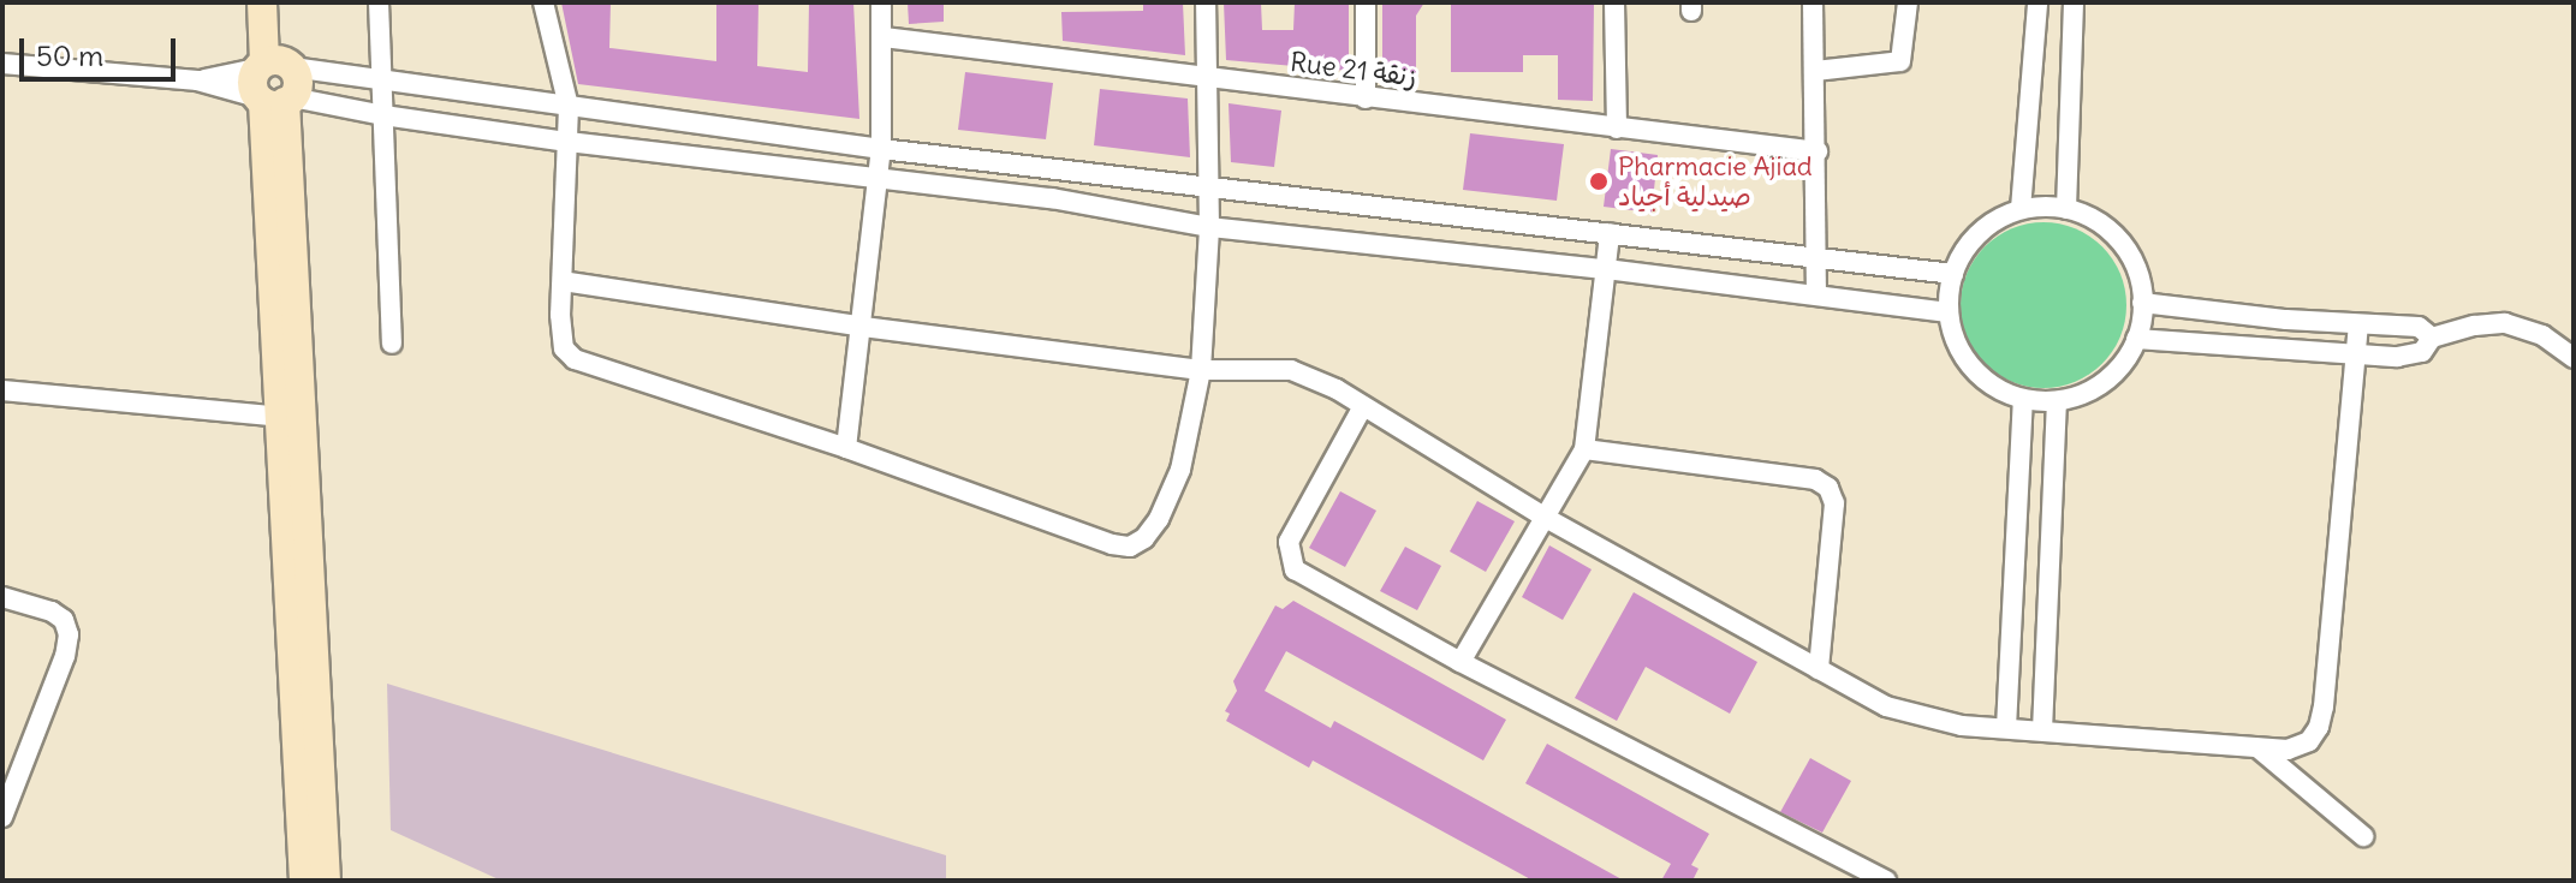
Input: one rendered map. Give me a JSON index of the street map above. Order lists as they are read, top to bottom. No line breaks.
{"streets":{"street":["Rue 21 زنقة"]},"places":["Pharmacie Ajiad صيدلية أجياد"],"scale_bar":"50 m"}
